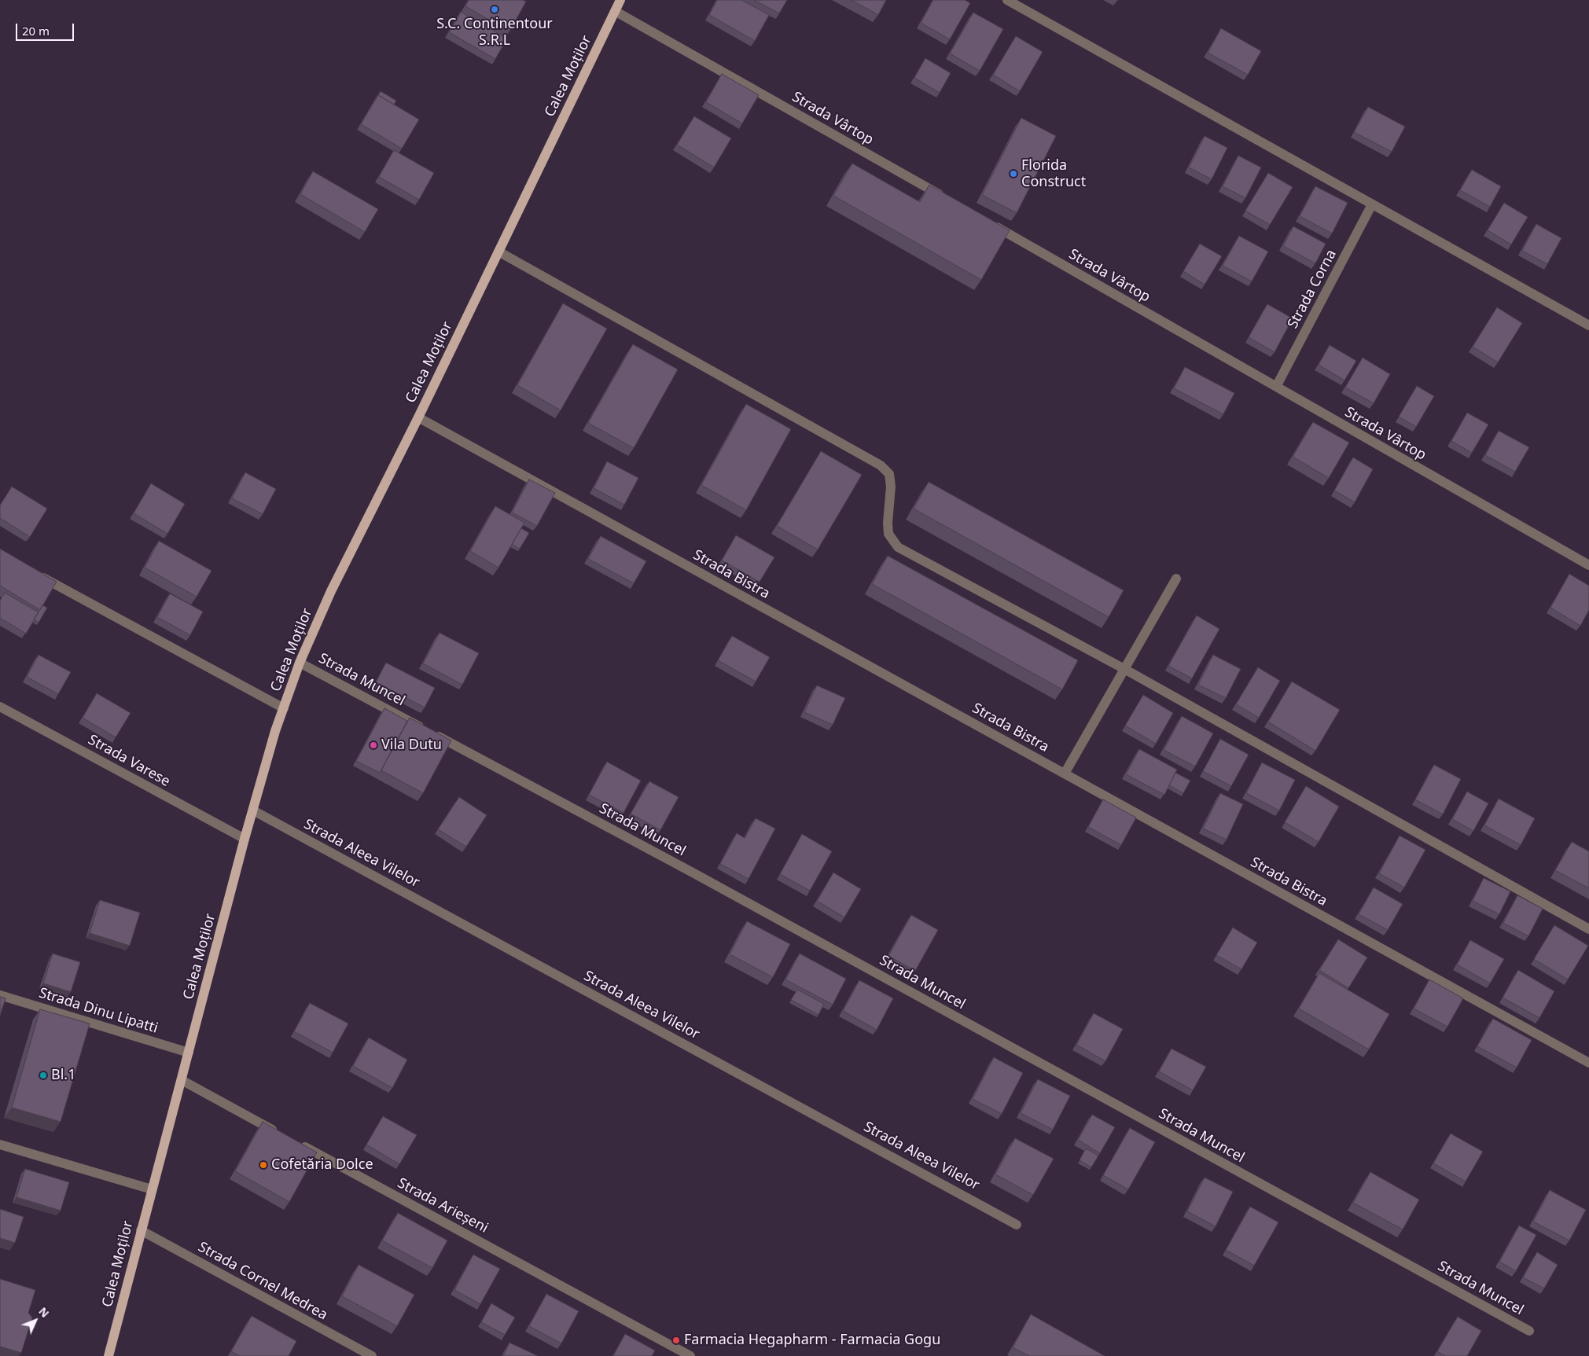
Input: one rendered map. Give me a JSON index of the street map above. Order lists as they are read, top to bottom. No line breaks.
{"streets":{"main road":["Calea Moților"],"street":["Strada Vârtop","Strada Corna","Strada Bistra","Strada Muncel","Strada Varese","Strada Aleea Vilelor","Strada Dinu Lipatti","Strada Arieșeni","Strada Cornel Medrea"]},"crossings":[["Calea Moților","Strada Vârtop"],["Calea Moților","Strada Bistra"],["Calea Moților","Strada Muncel"],["Calea Moților","Strada Varese"],["Calea Moților","Strada Aleea Vilelor"],["Calea Moților","Strada Dinu Lipatti"],["Calea Moților","Strada Cornel Medrea"],["Strada Vârtop","Strada Corna"]],"places":["S.C. Continentour S.R.L","Florida Construct","Vila Dutu","Bl.1","Cofetăria Dolce","Farmacia Hegapharm - Farmacia Gogu"],"scale_bar":"20 m","north":"top right"}
